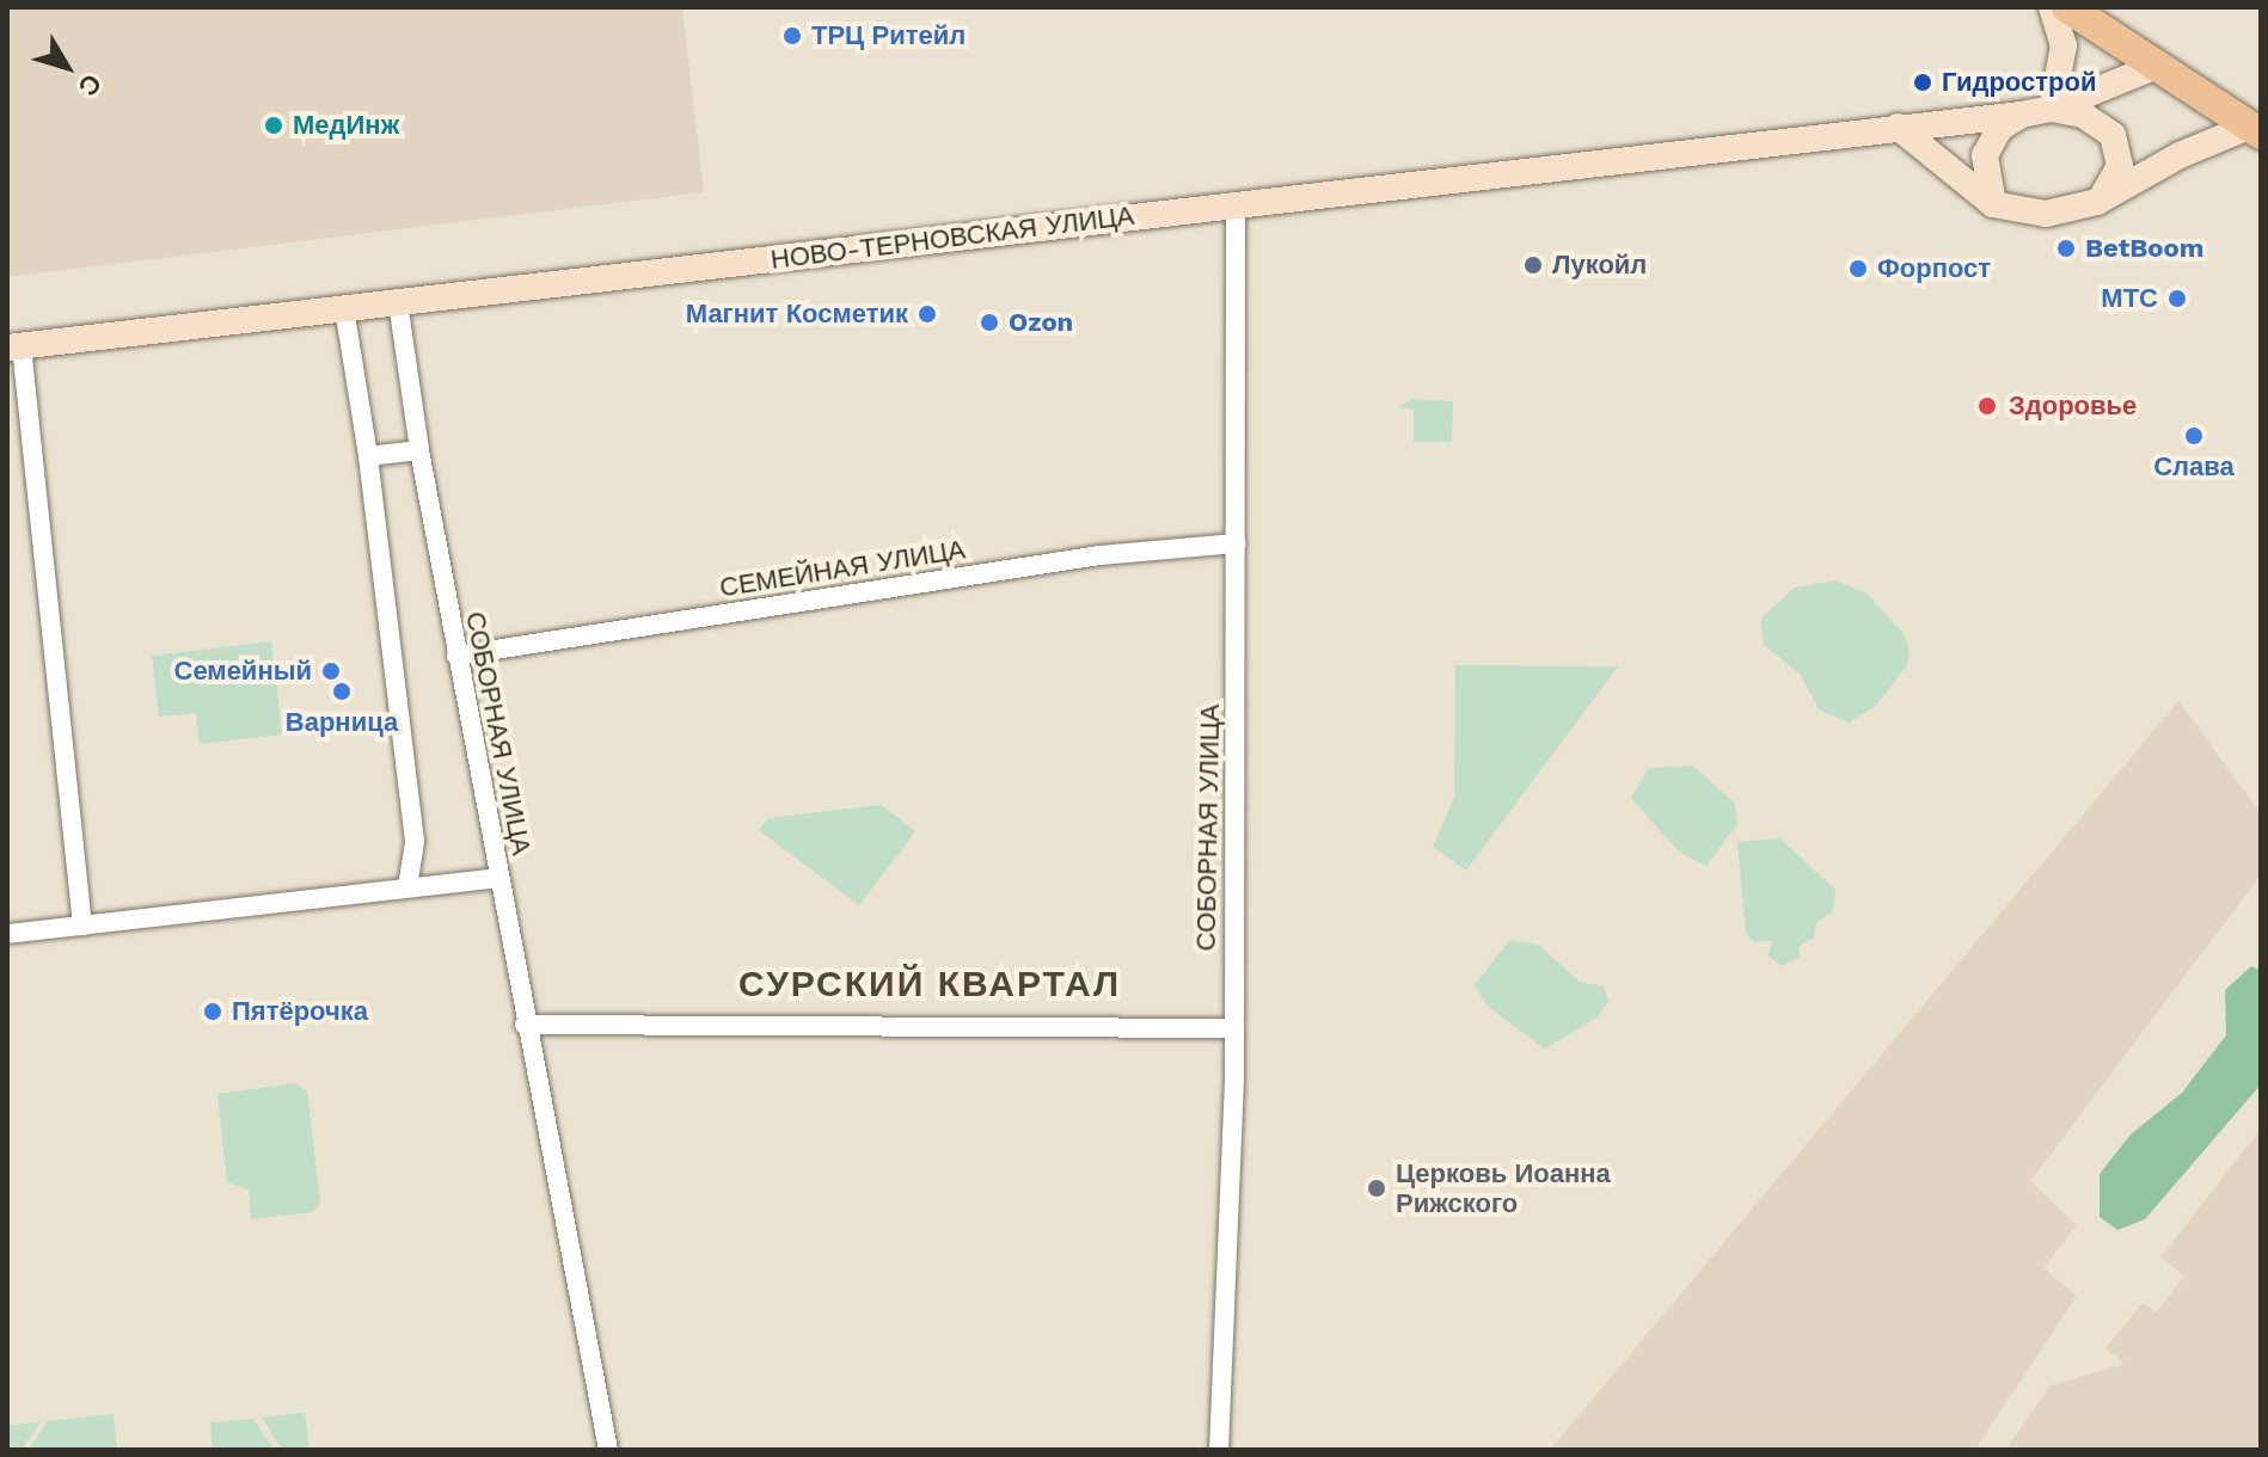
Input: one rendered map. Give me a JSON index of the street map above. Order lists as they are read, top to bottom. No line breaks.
{"streets":{"main road":["НОВО-ТЕРНОВСКАЯ УЛИЦА"],"street":["СЕМЕЙНАЯ УЛИЦА","СОБОРНАЯ УЛИЦА"]},"crossings":[["НОВО-ТЕРНОВСКАЯ УЛИЦА","СОБОРНАЯ УЛИЦА"],["СЕМЕЙНАЯ УЛИЦА","СОБОРНАЯ УЛИЦА"]],"districts":["СУРСКИЙ КВАРТАЛ"],"places":["ТРЦ Ритейл","Гидрострой","МедИнж","BetBoom","Лукойл","Форпост","МТС","Магнит Косметик","Ozon","Здоровье","Слава","Семейный","Варница","Пятёрочка","Церковь Иоанна Рижского"],"north":"bottom right"}
